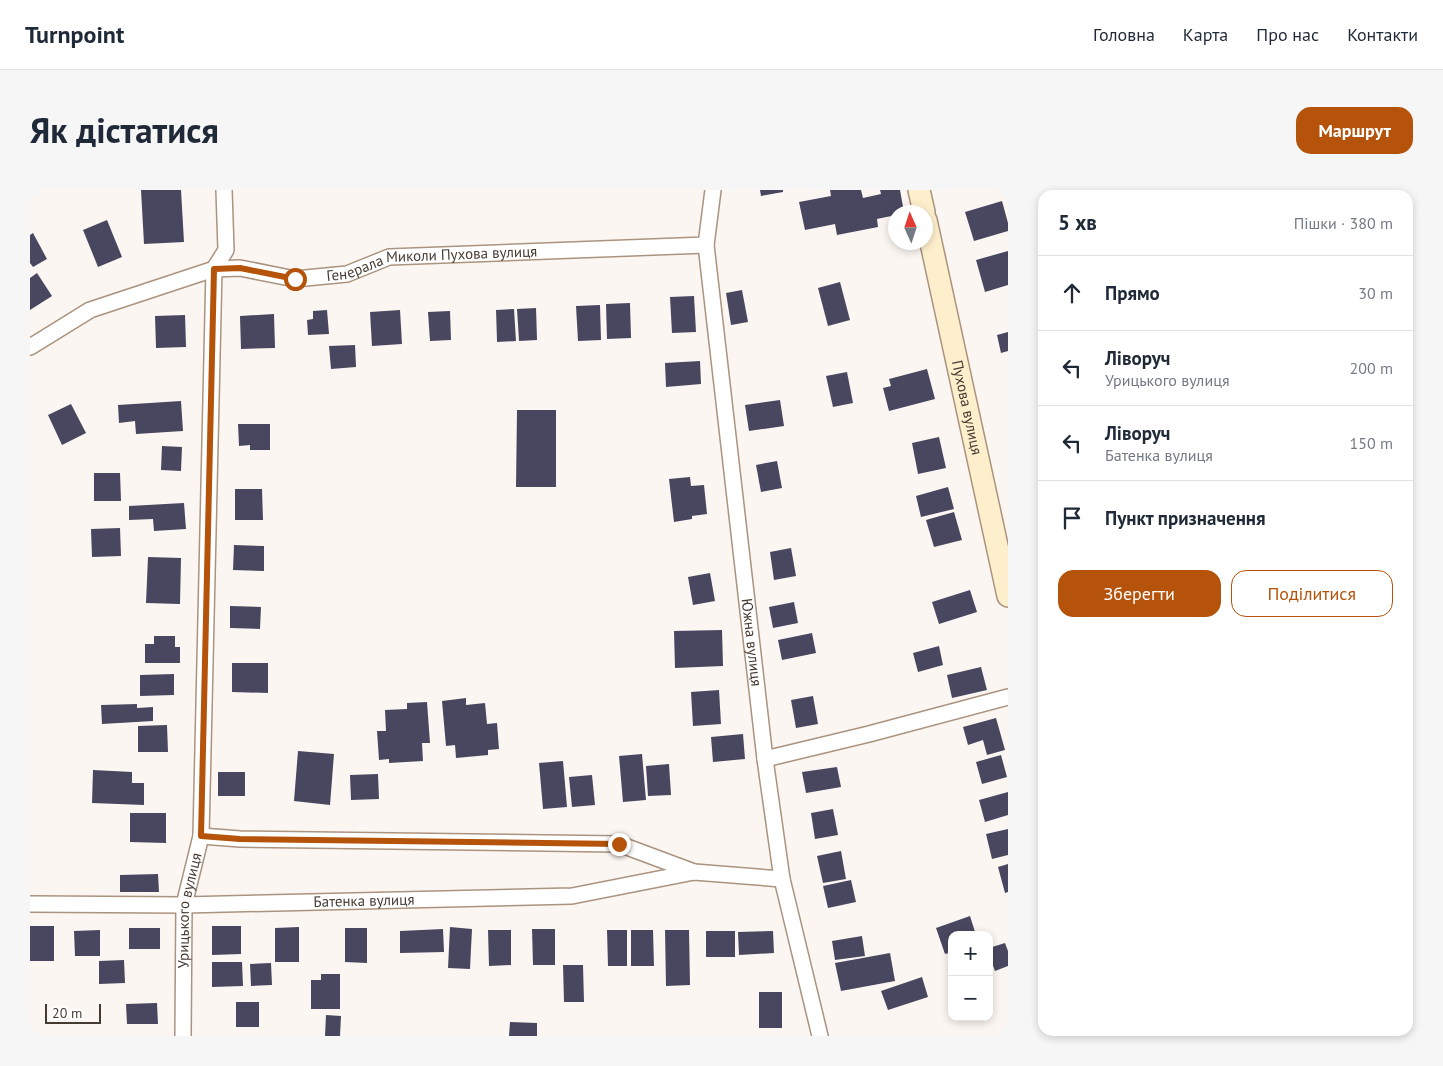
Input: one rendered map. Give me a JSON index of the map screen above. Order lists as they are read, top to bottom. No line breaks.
{"streets":{"main road":["Пухова вулиця"],"street":["Генерала Миколи Пухова вулиця","Южна вулиця","Батенка вулиця","Урицького вулиця"]},"crossings":[["Генерала Миколи Пухова вулиця","Южна вулиця"],["Генерала Миколи Пухова вулиця","Урицького вулиця"],["Южна вулиця","Батенка вулиця"],["Батенка вулиця","Урицького вулиця"]],"scale_bar":"20 m","north":"top","page":{"header":"Turnpoint","nav":["Головна","Карта","Про нас","Контакти"],"title":"Як дістатися","buttons":["Маршрут",["Зберегти","Поділитися"]],"heading":["5 хв","Пішки · 380 m"],"list":[["Прямо","30 m"],["Ліворуч","Урицького вулиця","200 m"],["Ліворуч","Батенка вулиця","150 m"],"Пункт призначення"],"map_buttons":["+","−"],"scale":"20 m"}}
